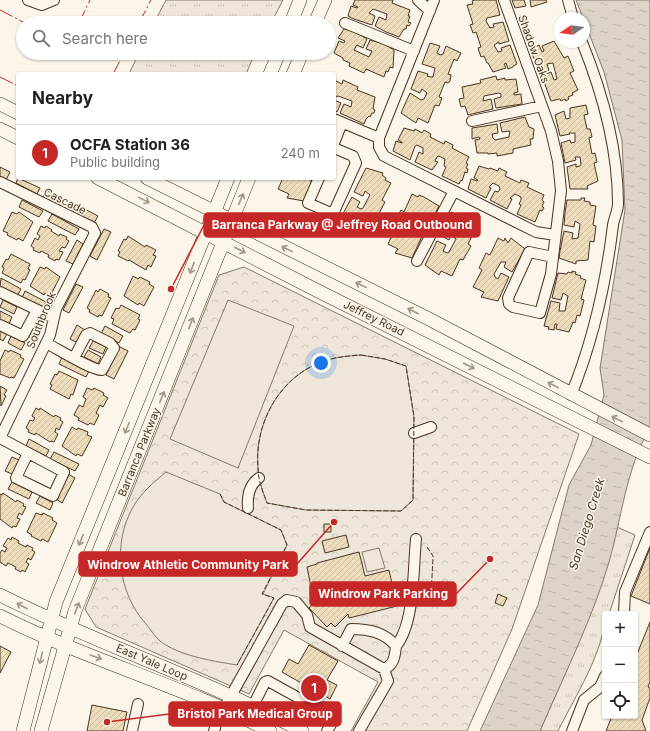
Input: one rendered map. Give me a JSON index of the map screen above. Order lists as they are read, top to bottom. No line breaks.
{"streets":{"main road":["Jeffrey Road","Barranca Parkway","East Yale Loop"],"street":["Shadow Oaks","Cascade","Southbrook"]},"crossings":[["Cascade","Southbrook"],["Jeffrey Road","Barranca Parkway"],["Barranca Parkway","East Yale Loop"]],"water":["San Diego Creek"],"places":["Barranca Parkway @ Jeffrey Road Outbound","Windrow Athletic Community Park","Windrow Park Parking","Bristol Park Medical Group"],"north":"left","page":{"search":"Search here","heading":"Nearby","list":[{"mark":"1","name":"OCFA Station 36","note":"Public building","value":"240 m"}],"map_buttons":["+","−"],"pins":"1"}}
